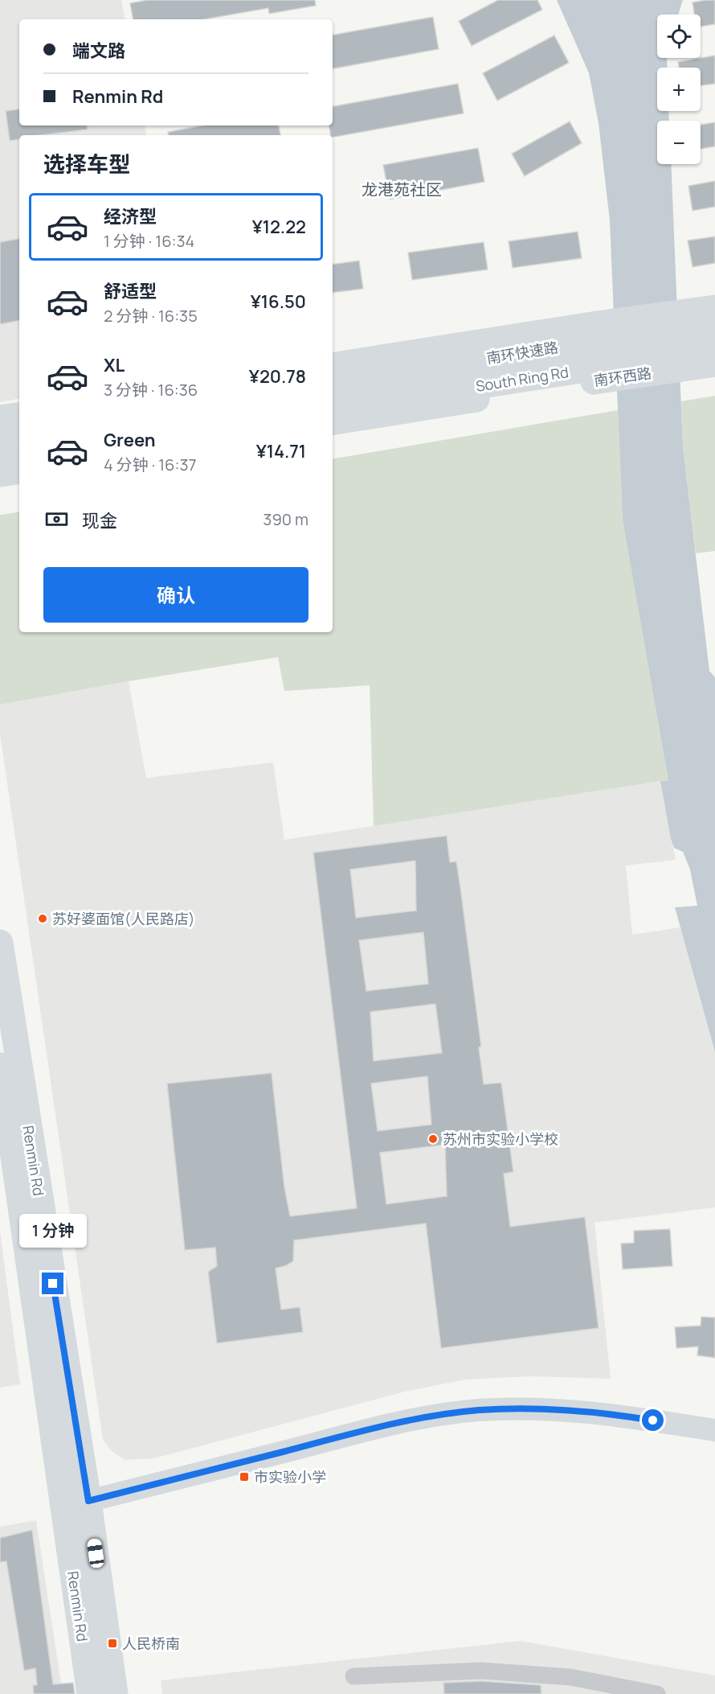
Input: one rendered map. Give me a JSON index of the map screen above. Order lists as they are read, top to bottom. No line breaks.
{"streets":{"main road":["南环快速路","南环西路","South Ring Rd","Renmin Rd"]},"districts":["龙港苑社区"],"places":{"other":["苏好婆面馆(人民路店)","苏州市实验小学校"],"transit":["市实验小学","人民桥南"]},"page":{"map_buttons":["+","−"],"banner":["端文路","Renmin Rd"],"heading":"选择车型","list":[{"name":"经济型","note":"1 分钟 · 16:34","value":"¥12.22"},{"name":"舒适型","note":"2 分钟 · 16:35","value":"¥16.50"},{"name":"XL","note":"3 分钟 · 16:36","value":"¥20.78"},{"name":"Green","note":"4 分钟 · 16:37","value":"¥14.71"}],"pay":["现金","390 m"],"buttons":"确认","bubble":"1 分钟"}}
